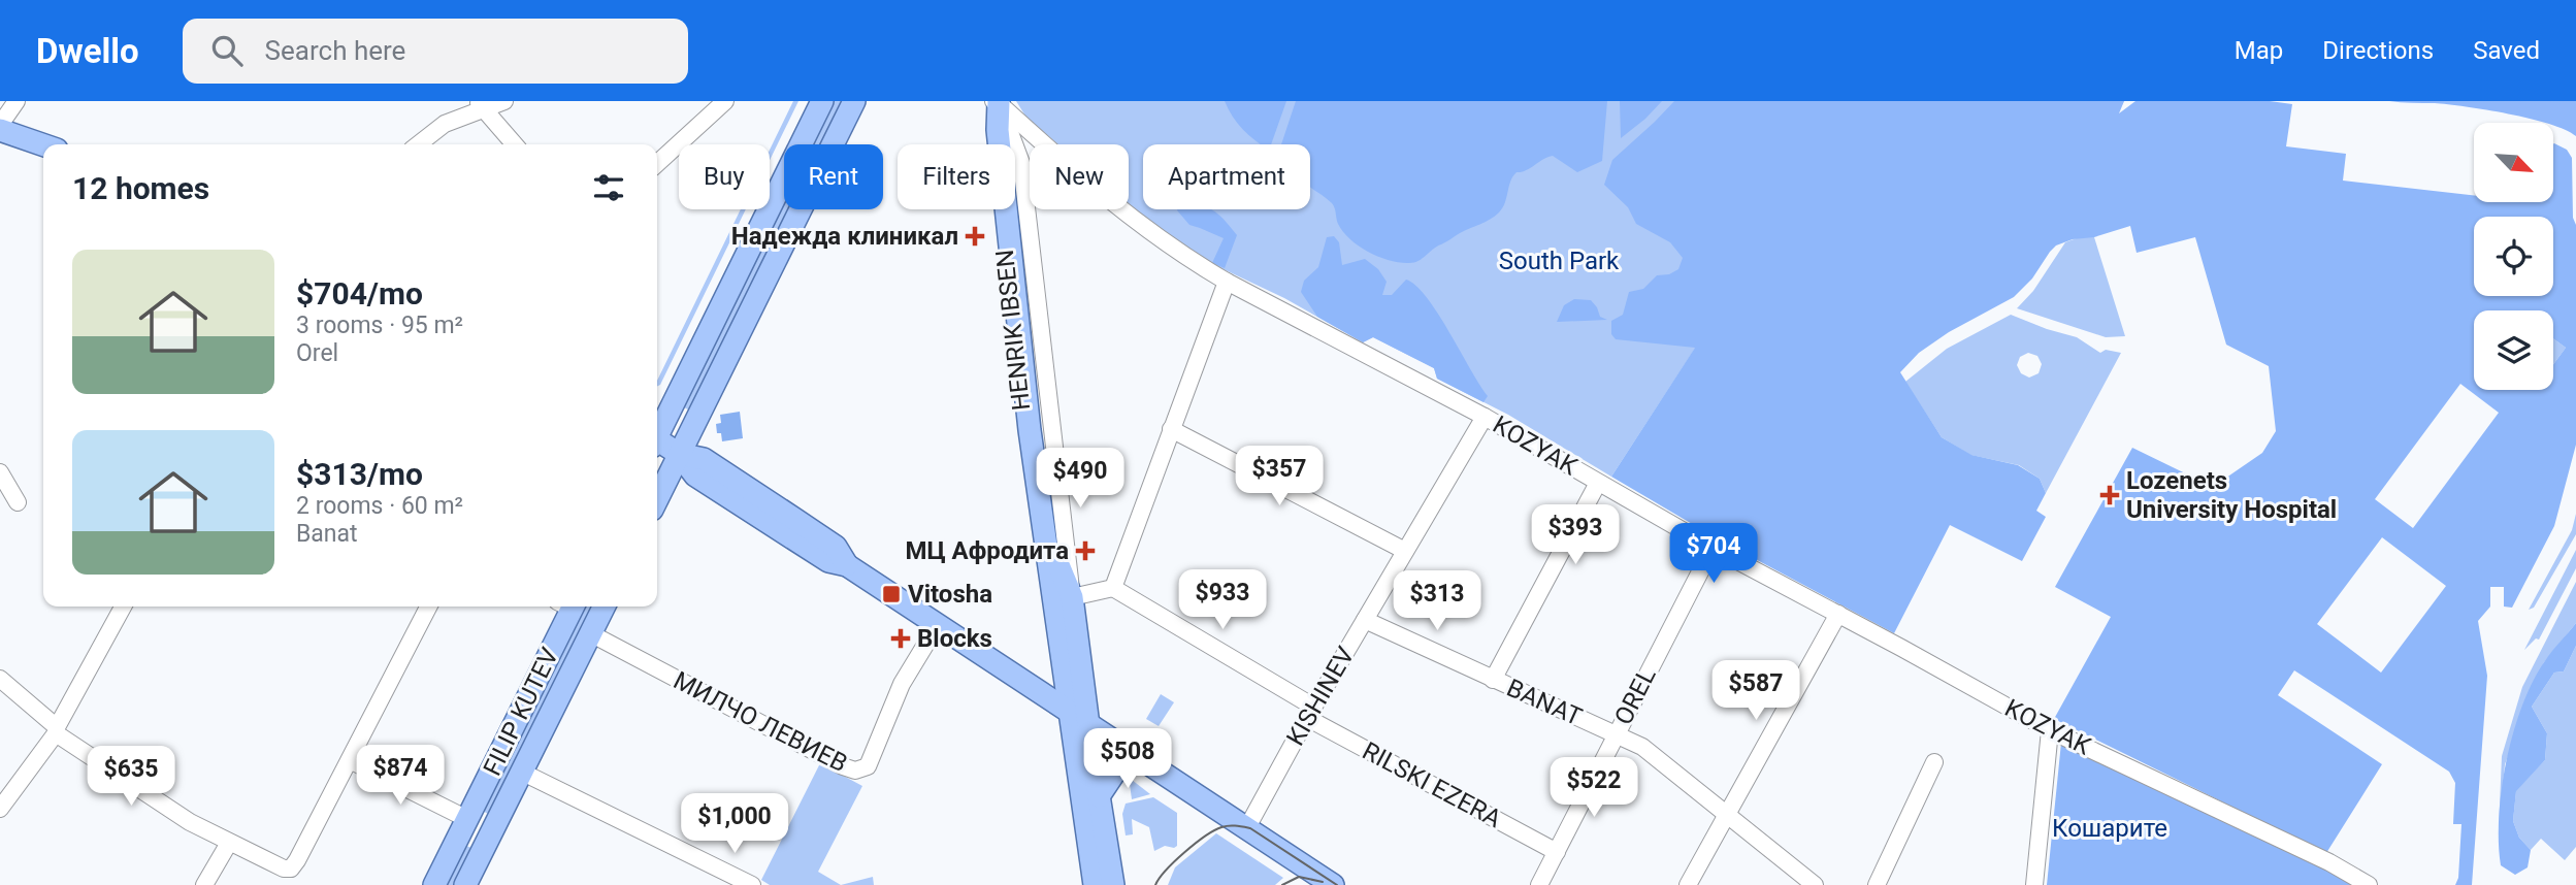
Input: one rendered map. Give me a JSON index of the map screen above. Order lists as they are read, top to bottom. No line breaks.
{"streets":{"main road":["HENRIK IBSEN","FILIP KUTEV"],"street":["KOZYAK","KISHINEV","OREL","BANAT","МИЛЧО ЛЕВИЕВ","RILSKI EZERA"]},"crossings":[["HENRIK IBSEN","KOZYAK"],["KOZYAK","KISHINEV"],["KOZYAK","OREL"],["KISHINEV","BANAT"],["KISHINEV","RILSKI EZERA"],["OREL","BANAT"],["OREL","RILSKI EZERA"],["FILIP KUTEV","МИЛЧО ЛЕВИЕВ"]],"parks":["South Park","Кошарите"],"places":{"health":["Надежда клиникал","Lozenets University Hospital","МЦ Афродита","Blocks"],"transit":["Vitosha"]},"north":"bottom right","page":{"header":"Dwello","search":"Search here","nav":["Map","Directions","Saved"],"chip":["Buy","Rent","Filters","New","Apartment"],"heading":"12 homes","list":[{"name":"$704/mo","note":"3 rooms · 95 m² · Orel"},{"name":"$313/mo","note":"2 rooms · 60 m² · Banat"}],"price":["$357","$490","$393","$704","$933","$313","$587","$508","$874","$635","$522","$1,000"]}}
